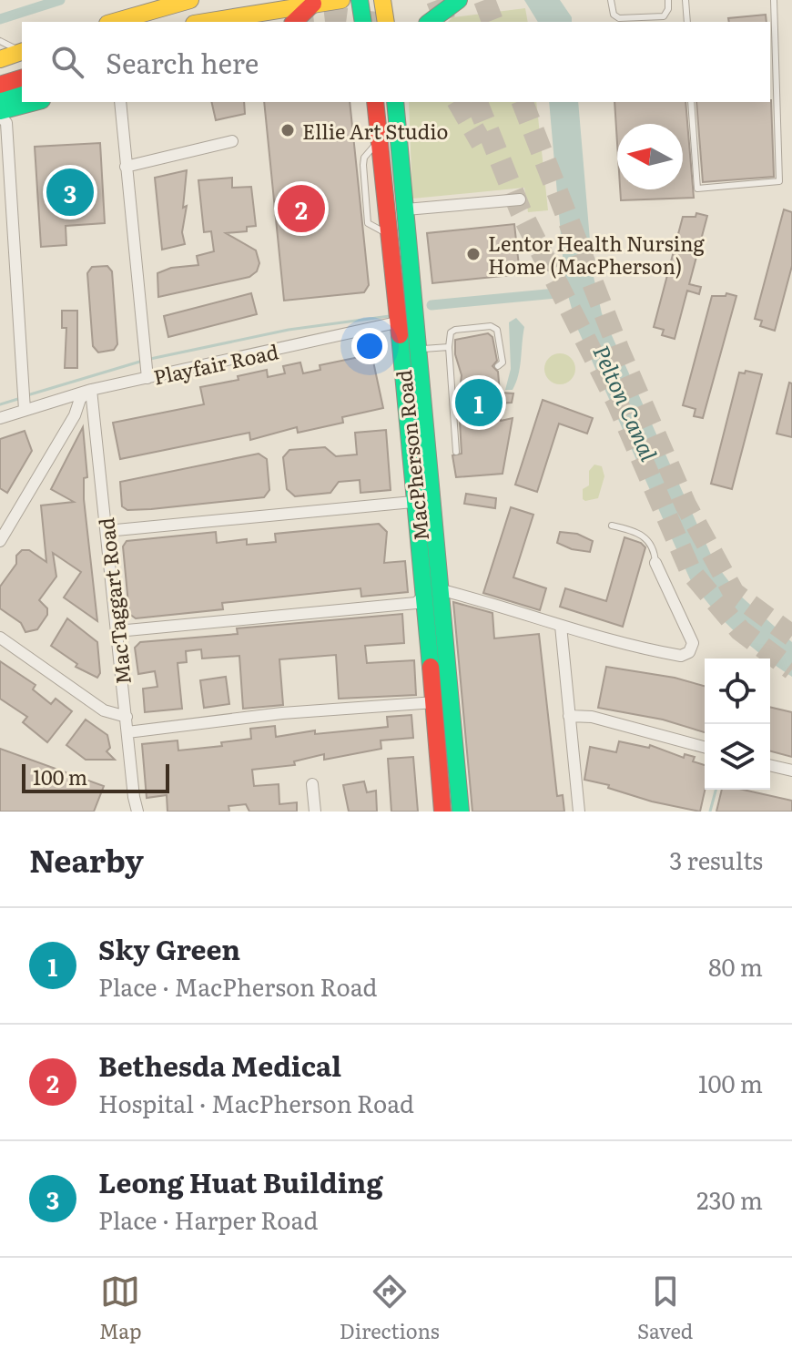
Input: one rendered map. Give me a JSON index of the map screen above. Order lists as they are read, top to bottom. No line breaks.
{"streets":{"main road":["MacPherson Road"],"street":["Playfair Road","MacTaggart Road"]},"crossings":[["Playfair Road","MacPherson Road"],["Playfair Road","MacTaggart Road"]],"water":["Pelton Canal"],"places":["Ellie Art Studio","Lentor Health Nursing Home (MacPherson)"],"scale_bar":"100 m","north":"left","page":{"search":"Search here","pins":["3","2","1"],"scale":"100 m","heading":["Nearby","3 results"],"list":[{"mark":"1","name":"Sky Green","note":"Place · MacPherson Road","value":"80 m"},{"mark":"2","name":"Bethesda Medical","note":"Hospital · MacPherson Road","value":"100 m"},{"mark":"3","name":"Leong Huat Building","note":"Place · Harper Road","value":"230 m"}],"nav":["Map","Directions","Saved"]}}
